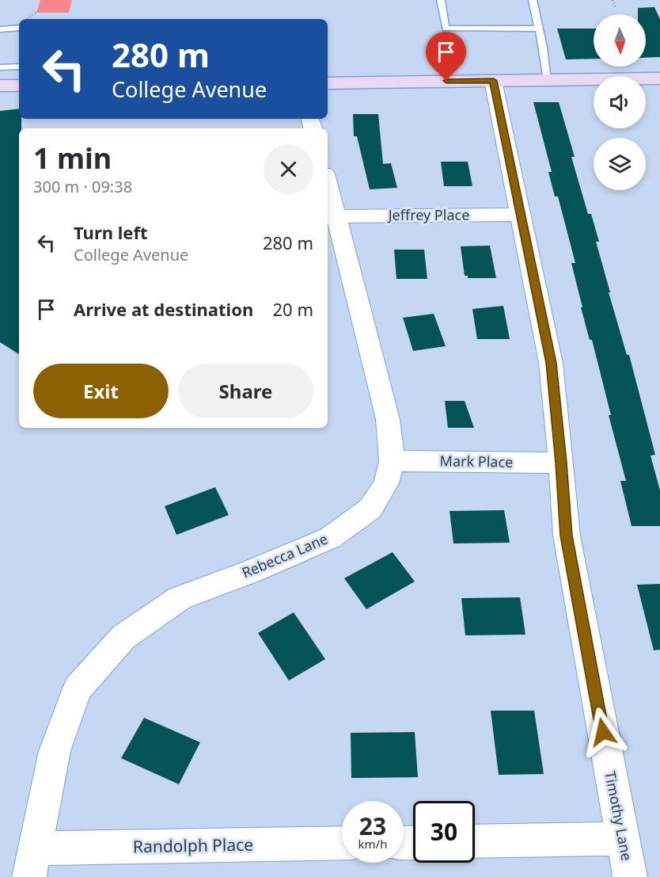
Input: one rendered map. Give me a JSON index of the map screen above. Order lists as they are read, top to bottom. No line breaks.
{"streets":{"street":["Jeffrey Place","Mark Place","Rebecca Lane","Timothy Lane","Randolph Place"]},"crossings":[["Jeffrey Place","Rebecca Lane"],["Jeffrey Place","Timothy Lane"],["Mark Place","Rebecca Lane"],["Mark Place","Timothy Lane"],["Rebecca Lane","Randolph Place"]],"north":"bottom","page":{"turn":["280 m","College Avenue"],"heading":["1 min","300 m · 09:38"],"list":[{"name":"Turn left","note":"College Avenue","value":"280 m"},{"name":"Arrive at destination","value":"20 m"}],"buttons":["Exit","Share"],"speed":"23 km/h","limit":"30"}}
